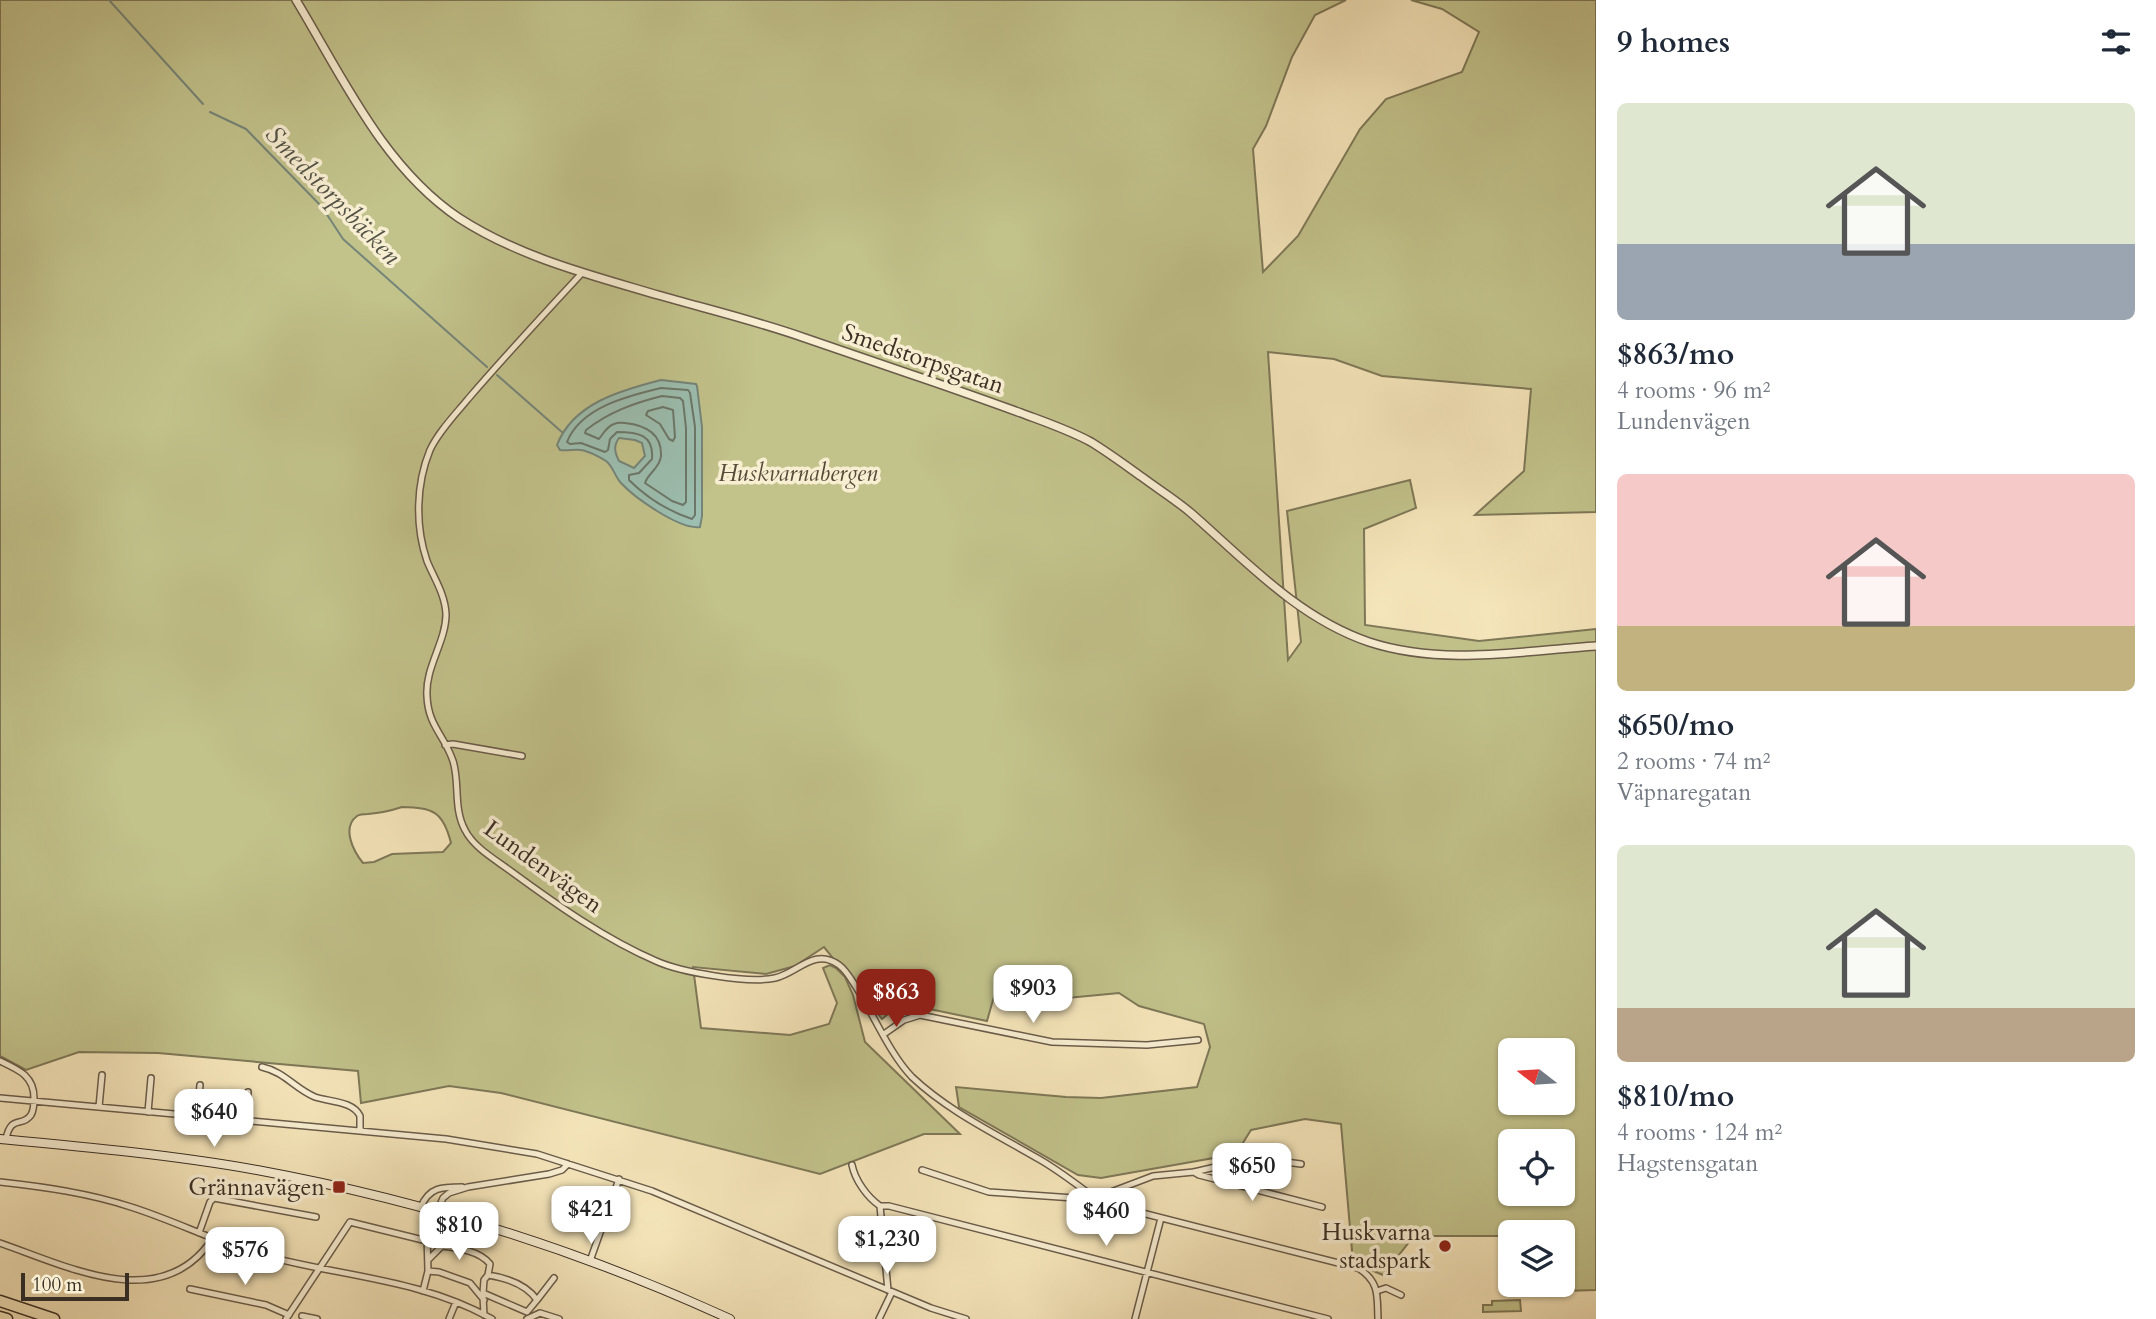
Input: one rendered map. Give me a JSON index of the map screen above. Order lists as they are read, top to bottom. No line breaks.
{"streets":{"street":["Smedstorpsgatan","Lundenvägen"]},"crossings":[["Smedstorpsgatan","Lundenvägen"]],"water":["Smedstorpsbäcken"],"parks":["Huskvarnabergen"],"places":{"transit":["Grännavägen"],"other":["Huskvarna stadspark"]},"scale_bar":"100 m","north":"left","page":{"heading":"9 homes","list":[{"name":"$863/mo","note":"4 rooms · 96 m² · Lundenvägen"},{"name":"$650/mo","note":"2 rooms · 74 m² · Väpnaregatan"},{"name":"$810/mo","note":"4 rooms · 124 m² · Hagstensgatan"}],"price":["$903","$863","$640","$650","$421","$460","$810","$1,230","$576"],"scale":"100 m"}}
